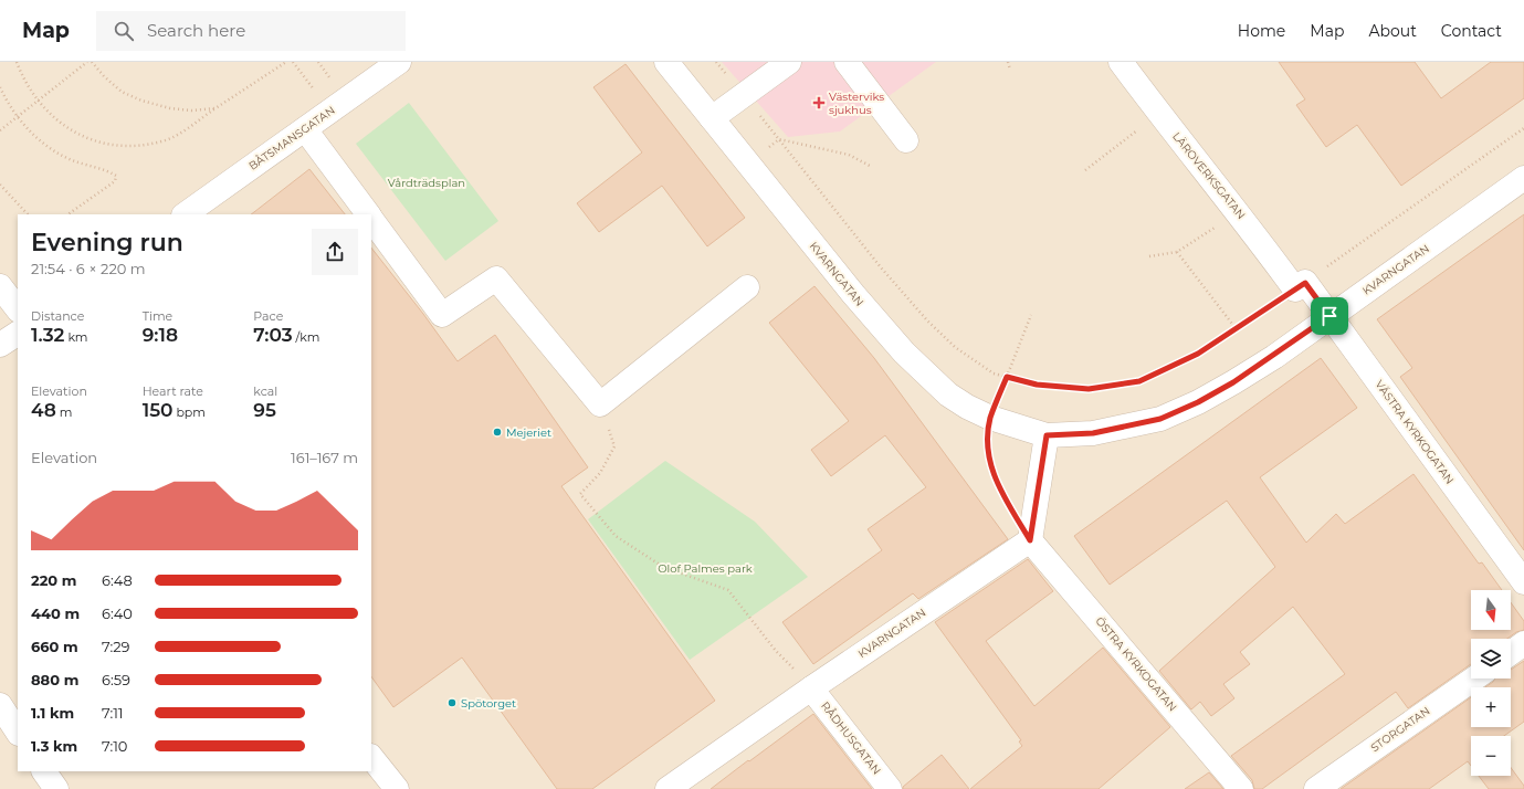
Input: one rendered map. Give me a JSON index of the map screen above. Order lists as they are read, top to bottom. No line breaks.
{"streets":{"street":["BÅTSMANSGATAN","LÄROVERKSGATAN","KVARNGATAN","VÄSTRA KYRKOGATAN","ÖSTRA KYRKOGATAN","STORGATAN","RÅDHUSGATAN"]},"crossings":[["LÄROVERKSGATAN","VÄSTRA KYRKOGATAN"],["KVARNGATAN","VÄSTRA KYRKOGATAN"],["KVARNGATAN","ÖSTRA KYRKOGATAN"],["KVARNGATAN","RÅDHUSGATAN"]],"parks":["Vårdträdsplan","Olof Palmes park"],"places":{"health":["Västerviks sjukhus"],"other":["Mejeriet","Spötorget"]},"north":"bottom","page":{"header":"Map","search":"Search here","nav":["Home","Map","About","Contact"],"heading":["Evening run","21:54 · 6 × 220 m"],"stats":[["Distance","1.32 km"],["Time","9:18"],["Pace","7:03 /km"],["Elevation","48 m"],["Heart rate","150 bpm"],["kcal","95"]],"chart":["Elevation","161–167 m"],"list":[{"name":"220 m","note":"6:48"},{"name":"440 m","note":"6:40"},{"name":"660 m","note":"7:29"},{"name":"880 m","note":"6:59"},{"name":"1.1 km","note":"7:11"},{"name":"1.3 km","note":"7:10"}],"map_buttons":["+","−"]}}
